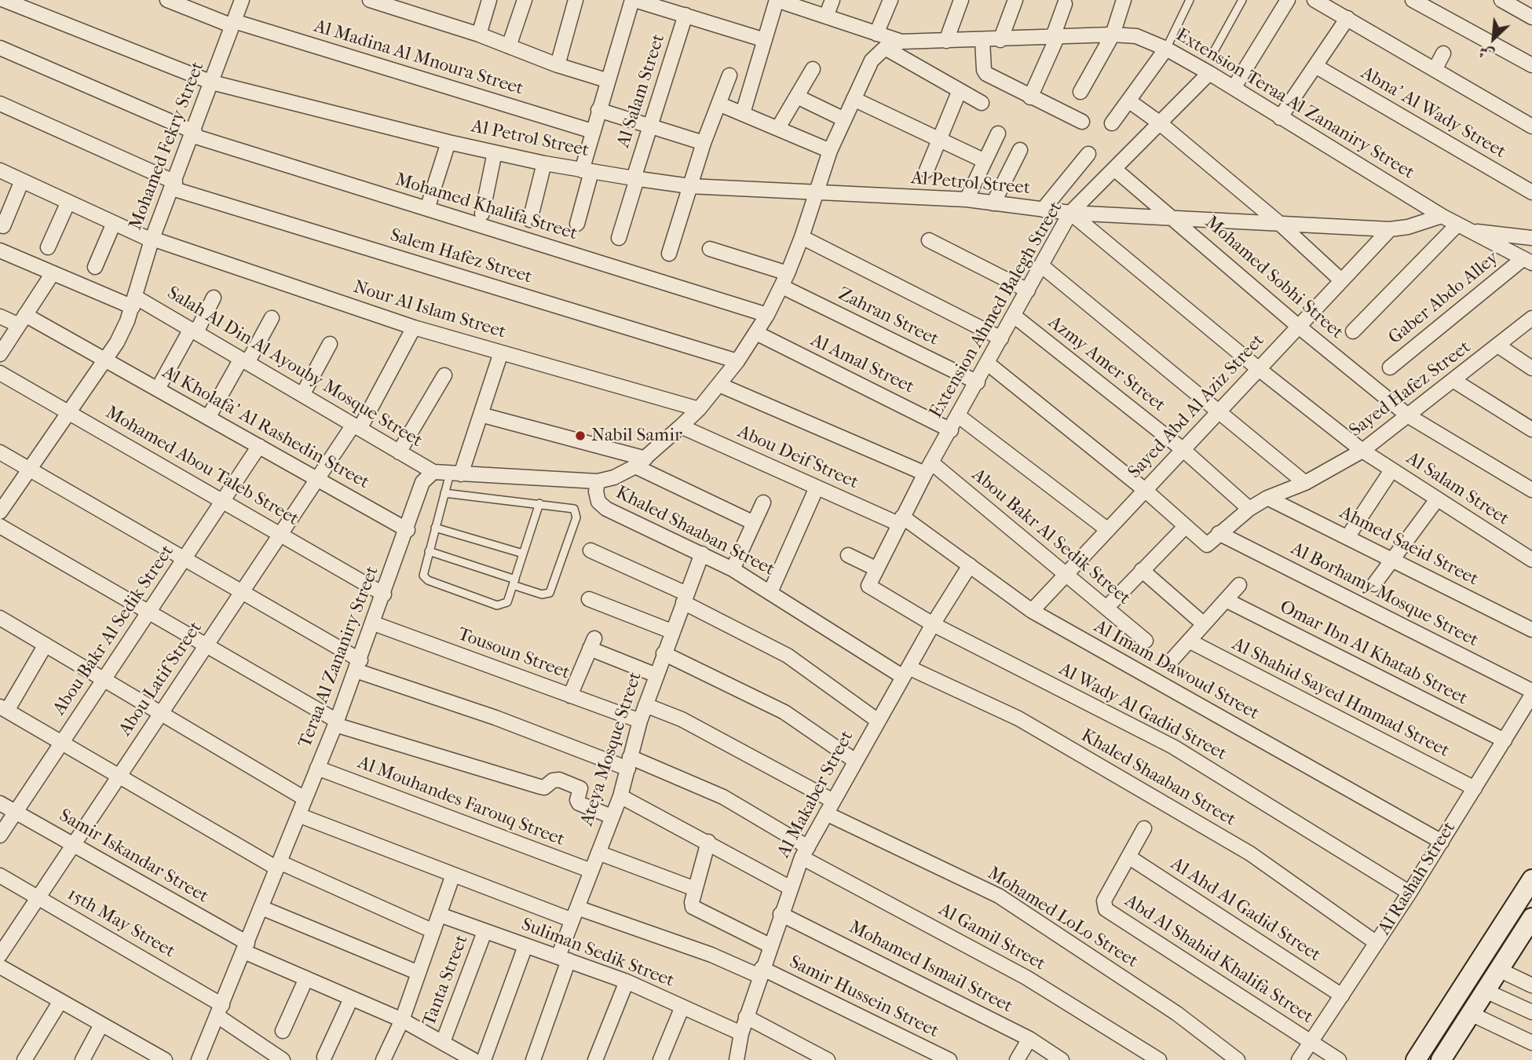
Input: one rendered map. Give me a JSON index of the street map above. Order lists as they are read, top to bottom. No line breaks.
{"streets":{"street":["Al Madina Al Mnoura Street","Al Salam Street","Extension Teraa Al Zananiry Street","Abna' Al Wady Street","Al Petrol Street","Mohamed Fekry Street","Mohamed Khalifa Street","Salem Hafez Street","Mohamed Sobhi Street","Gaber Abdo Alley","Nour Al Islam Street","Extension Ahmed Balegh Street","Zahran Street","Al Amal Street","Azmy Amer Street","Salah Al Din Al Ayouby Mosque Street","Sayed Hafez Street","Sayed Abd Al Aziz Street","Al Kholafa' Al Rashedin Street","Abou Deif Street","Mohamed Abou Taleb Street","Khaled Shaaban Street","Abou Bakr Al Sedik Street","Ahmed Saeid Street","Al Borhamy Mosque Street","Omar Ibn Al Khatab Street","Tousoun Street","Teraa Al Zananiry Street","Al Imam Dawoud Street","Abou Latif Street","Al Shahid Sayed Hmmad Street","Al Wady Al Gadid Street","Ateya Mosque Street","Al Makaber Street","Al Mouhandes Farouq Street","Samir Iskandar Street","Al Rashah Street","Al Ahd Al Gadid Street","Mohamed LoLo Street","15th May Street","Al Gamil Street","Suliman Sedik Street","Abd Al Shahid Khalifa Street","Mohamed Ismail Street","Tanta Street","Samir Hussein Street"]},"crossings":[["Al Madina Al Mnoura Street","Mohamed Fekry Street"],["Al Salam Street","Al Petrol Street"],["Al Salam Street","Extension Ahmed Balegh Street"],["Al Salam Street","Sayed Hafez Street"],["Al Salam Street","Sayed Abd Al Aziz Street"],["Extension Teraa Al Zananiry Street","Al Petrol Street"],["Extension Teraa Al Zananiry Street","Gaber Abdo Alley"],["Extension Teraa Al Zananiry Street","Extension Ahmed Balegh Street"],["Al Petrol Street","Mohamed Fekry Street"],["Al Petrol Street","Mohamed Sobhi Street"],["Al Petrol Street","Extension Ahmed Balegh Street"],["Al Petrol Street","Sayed Abd Al Aziz Street"],["Mohamed Fekry Street","Mohamed Khalifa Street"],["Mohamed Fekry Street","Salem Hafez Street"],["Mohamed Fekry Street","Nour Al Islam Street"],["Mohamed Fekry Street","Salah Al Din Al Ayouby Mosque Street"],["Mohamed Sobhi Street","Extension Ahmed Balegh Street"],["Mohamed Sobhi Street","Sayed Hafez Street"],["Mohamed Sobhi Street","Sayed Abd Al Aziz Street"],["Nour Al Islam Street","Abou Latif Street"],["Extension Ahmed Balegh Street","Zahran Street"],["Extension Ahmed Balegh Street","Al Amal Street"],["Extension Ahmed Balegh Street","Azmy Amer Street"],["Extension Ahmed Balegh Street","Abou Deif Street"],["Extension Ahmed Balegh Street","Abou Bakr Al Sedik Street"],["Extension Ahmed Balegh Street","Al Imam Dawoud Street"],["Extension Ahmed Balegh Street","Al Wady Al Gadid Street"],["Azmy Amer Street","Sayed Hafez Street"],["Azmy Amer Street","Sayed Abd Al Aziz Street"],["Salah Al Din Al Ayouby Mosque Street","Teraa Al Zananiry Street"],["Salah Al Din Al Ayouby Mosque Street","Abou Latif Street"],["Sayed Hafez Street","Ahmed Saeid Street"],["Sayed Hafez Street","Al Borhamy Mosque Street"],["Sayed Abd Al Aziz Street","Abou Bakr Al Sedik Street"],["Sayed Abd Al Aziz Street","Al Imam Dawoud Street"],["Al Kholafa' Al Rashedin Street","Abou Bakr Al Sedik Street"],["Al Kholafa' Al Rashedin Street","Teraa Al Zananiry Street"],["Al Kholafa' Al Rashedin Street","Abou Latif Street"],["Abou Deif Street","Al Imam Dawoud Street"],["Mohamed Abou Taleb Street","Abou Bakr Al Sedik Street"],["Mohamed Abou Taleb Street","Teraa Al Zananiry Street"],["Mohamed Abou Taleb Street","Abou Latif Street"],["Khaled Shaaban Street","Ateya Mosque Street"],["Khaled Shaaban Street","Al Makaber Street"],["Khaled Shaaban Street","Al Rashah Street"],["Abou Bakr Al Sedik Street","Samir Iskandar Street"],["Al Borhamy Mosque Street","Al Rashah Street"],["Omar Ibn Al Khatab Street","Al Rashah Street"],["Tousoun Street","Teraa Al Zananiry Street"],["Tousoun Street","Ateya Mosque Street"],["Teraa Al Zananiry Street","Al Mouhandes Farouq Street"],["Teraa Al Zananiry Street","Samir Iskandar Street"],["Teraa Al Zananiry Street","15th May Street"],["Teraa Al Zananiry Street","Samir Hussein Street"],["Al Imam Dawoud Street","Al Makaber Street"],["Al Imam Dawoud Street","Al Rashah Street"],["Abou Latif Street","Samir Iskandar Street"],["Abou Latif Street","15th May Street"],["Al Shahid Sayed Hmmad Street","Al Rashah Street"],["Al Wady Al Gadid Street","Al Makaber Street"],["Al Wady Al Gadid Street","Al Rashah Street"],["Ateya Mosque Street","Al Mouhandes Farouq Street"],["Ateya Mosque Street","Al Gamil Street"],["Ateya Mosque Street","Suliman Sedik Street"],["Ateya Mosque Street","Samir Hussein Street"],["Al Makaber Street","Mohamed LoLo Street"],["Al Makaber Street","Al Gamil Street"],["Al Makaber Street","Suliman Sedik Street"],["Al Makaber Street","Mohamed Ismail Street"],["Al Makaber Street","Samir Hussein Street"],["Samir Iskandar Street","Tanta Street"],["Al Rashah Street","Al Ahd Al Gadid Street"],["Al Rashah Street","Abd Al Shahid Khalifa Street"],["Al Ahd Al Gadid Street","Abd Al Shahid Khalifa Street"],["Suliman Sedik Street","Tanta Street"]],"places":["Nabil Samir"],"north":"bottom left"}
